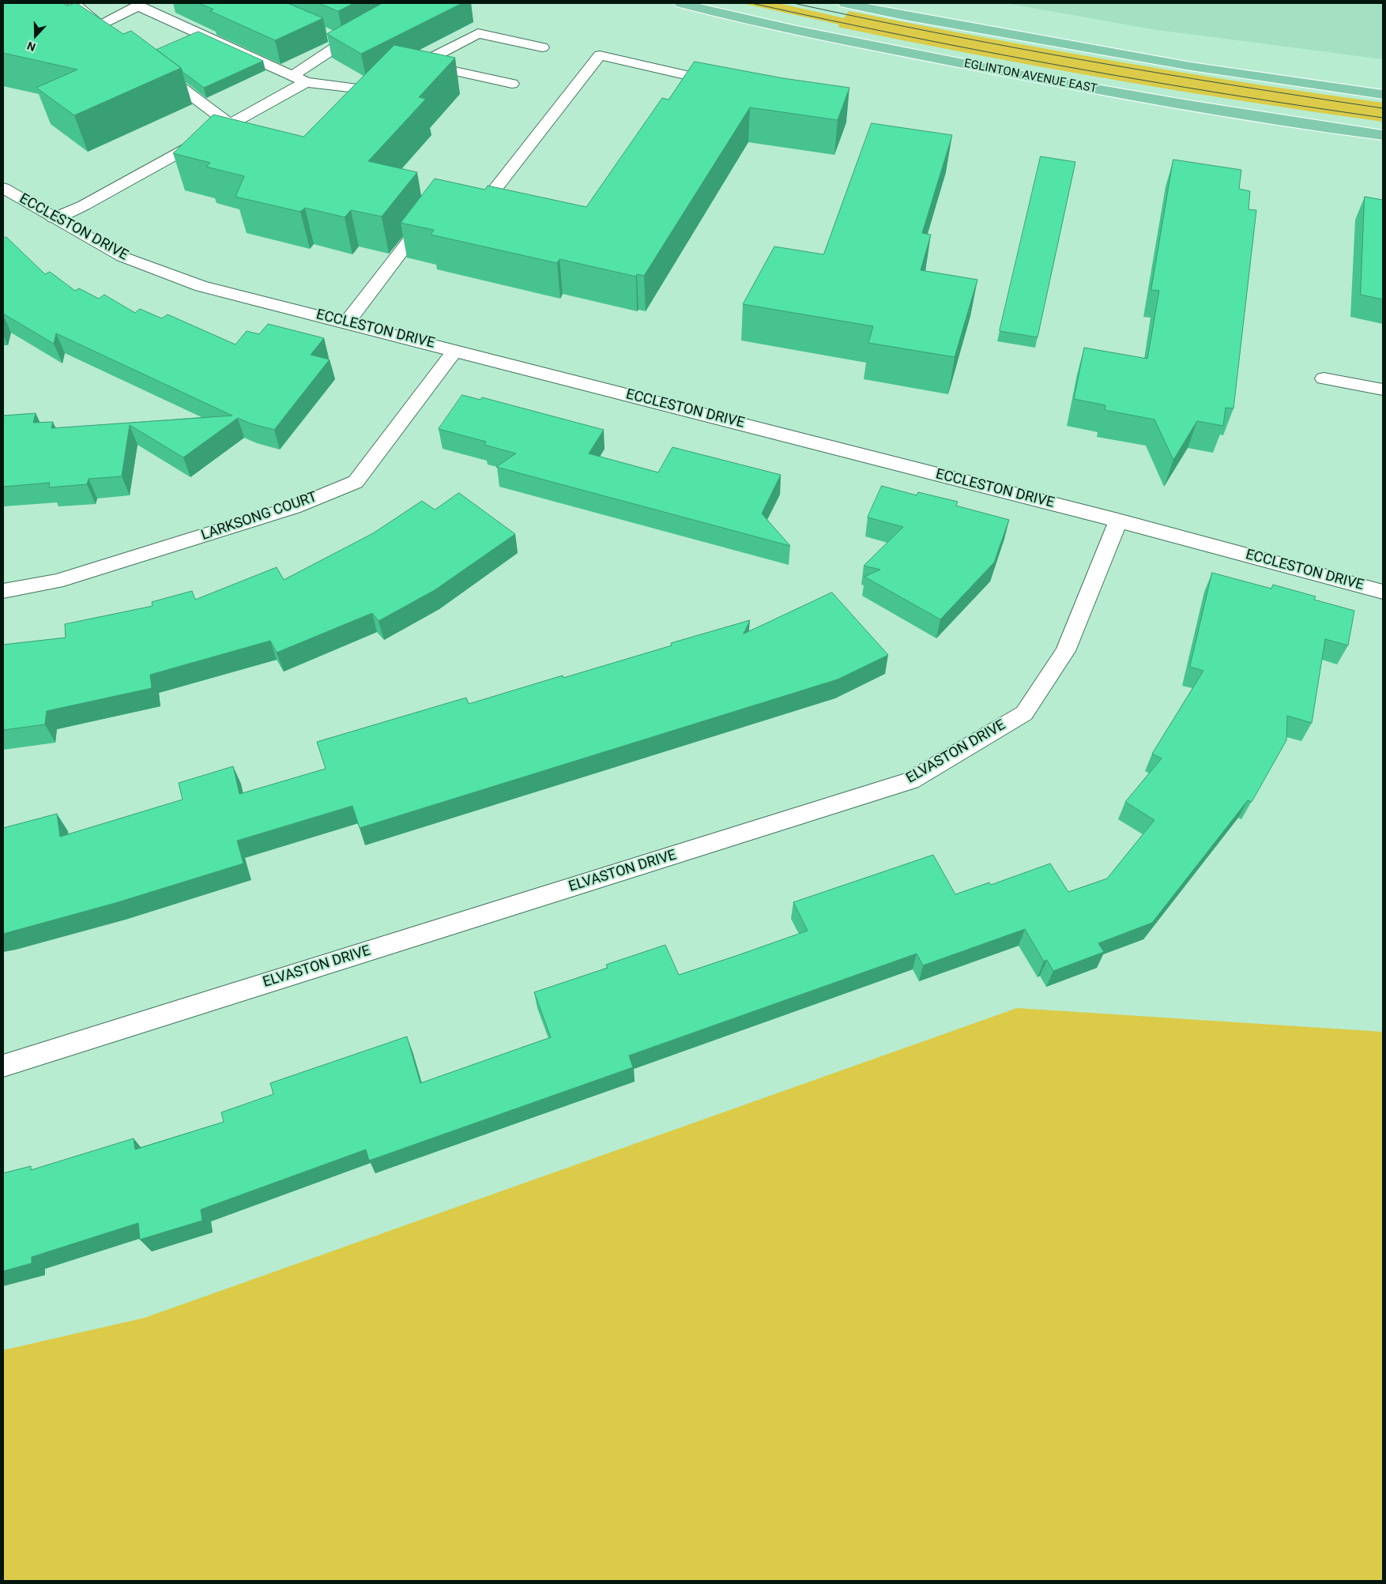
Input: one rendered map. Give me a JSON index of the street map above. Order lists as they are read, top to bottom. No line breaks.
{"streets":{"main road":["EGLINTON AVENUE EAST"],"street":["ECCLESTON DRIVE","LARKSONG COURT","ELVASTON DRIVE"]},"crossings":[["ECCLESTON DRIVE","LARKSONG COURT"],["ECCLESTON DRIVE","ELVASTON DRIVE"]],"north":"bottom"}
